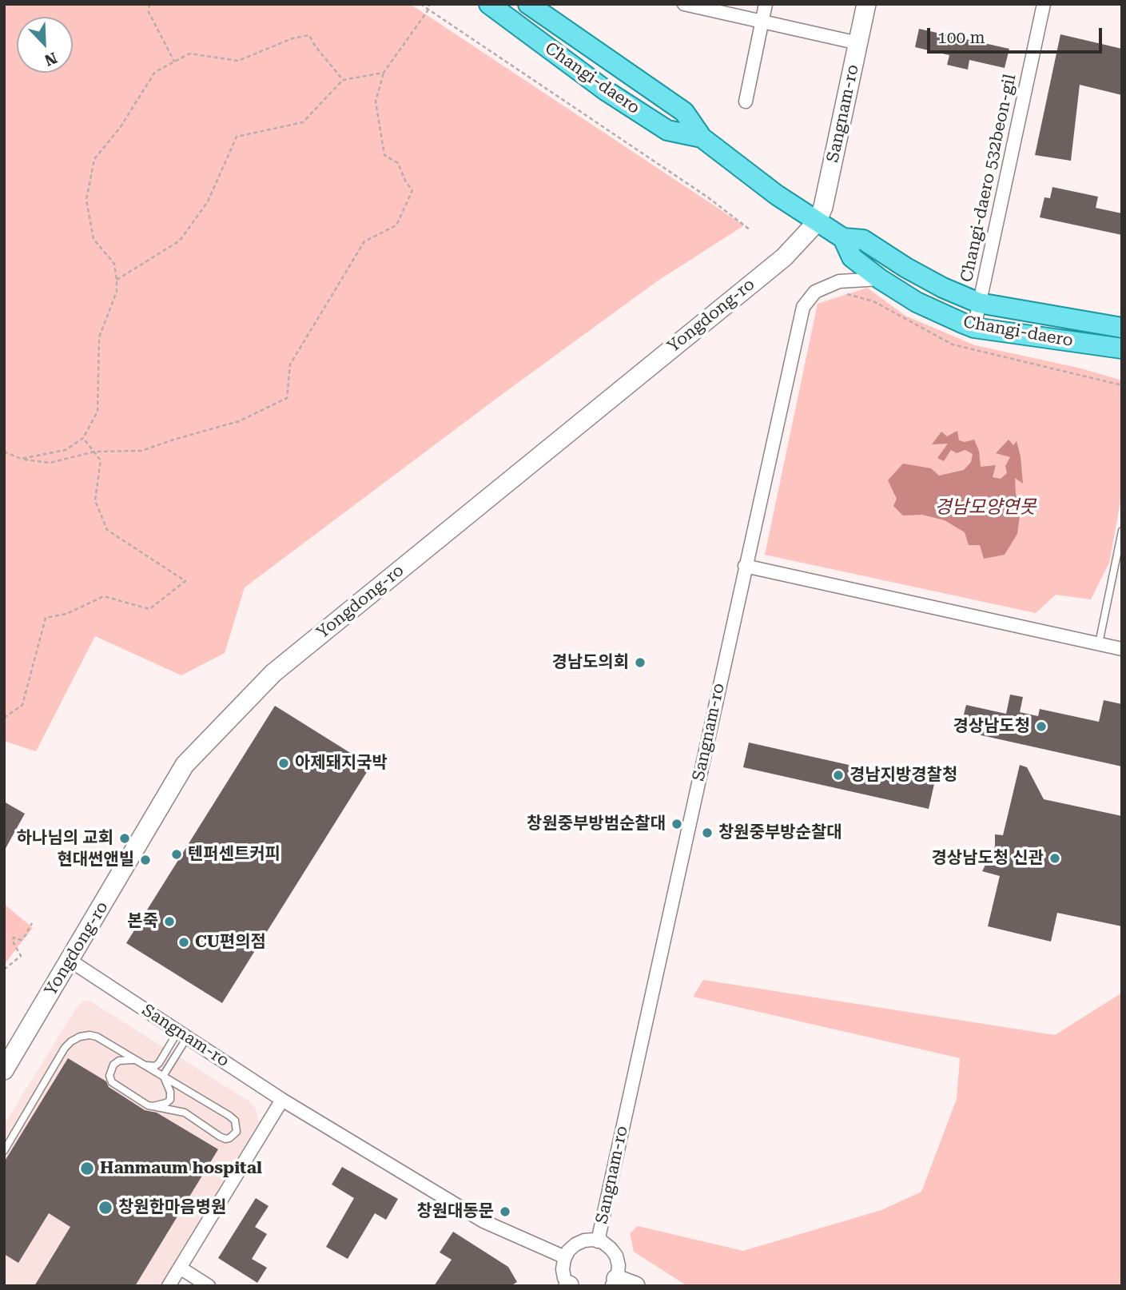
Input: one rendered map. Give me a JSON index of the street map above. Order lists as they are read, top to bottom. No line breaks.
{"streets":{"main road":["Changi-daero"],"street":["Sangnam-ro","Changi-daero 532beon-gil","Yongdong-ro"]},"crossings":[["Changi-daero","Sangnam-ro"],["Changi-daero","Changi-daero 532beon-gil"],["Changi-daero","Yongdong-ro"],["Sangnam-ro","Yongdong-ro"]],"water":["경남모양연못"],"places":["경남도의회","경상남도청","아제돼지국박","경남지방경찰청","창원중부방범순찰대","창원중부방순찰대","하나님의 교회","텐퍼센트커피","경상남도청 신관","현대썬앤빌","본죽","CU편의점","Hanmaum hospital","창원한마음병원","창원대동문"],"scale_bar":"100 m","north":"bottom right"}
